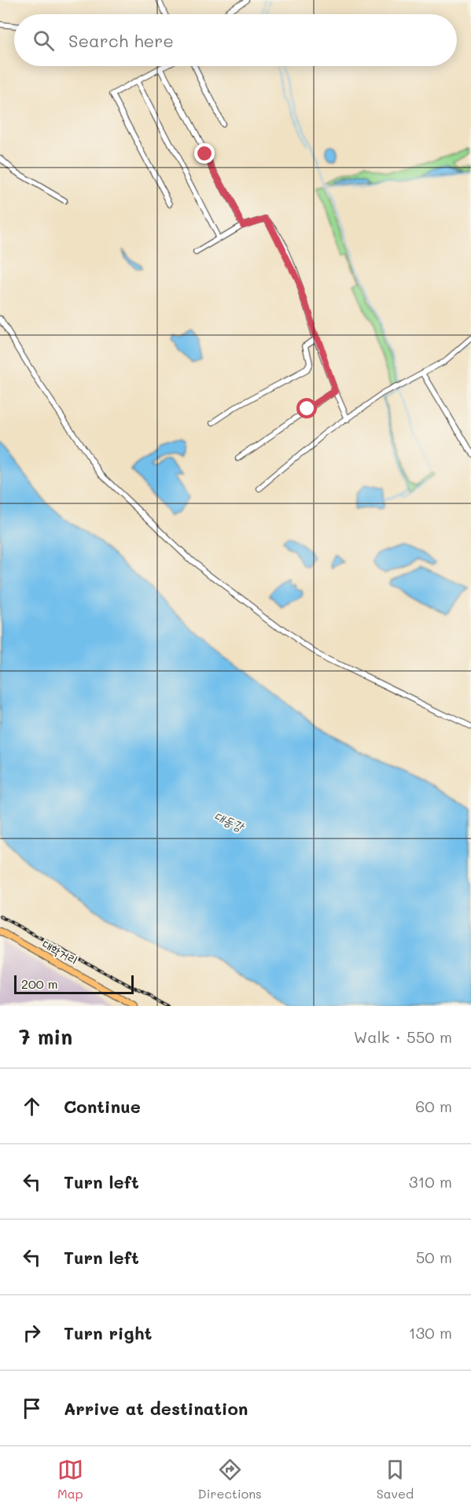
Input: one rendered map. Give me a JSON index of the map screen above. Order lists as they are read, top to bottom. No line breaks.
{"streets":{"main road":["대학거리"]},"water":["대동강"],"scale_bar":"200 m","page":{"search":"Search here","scale":"200 m","heading":["7 min","Walk · 550 m"],"list":[["Continue","60 m"],["Turn left","310 m"],["Turn left","50 m"],["Turn right","130 m"],"Arrive at destination"],"nav":["Map","Directions","Saved"]}}
